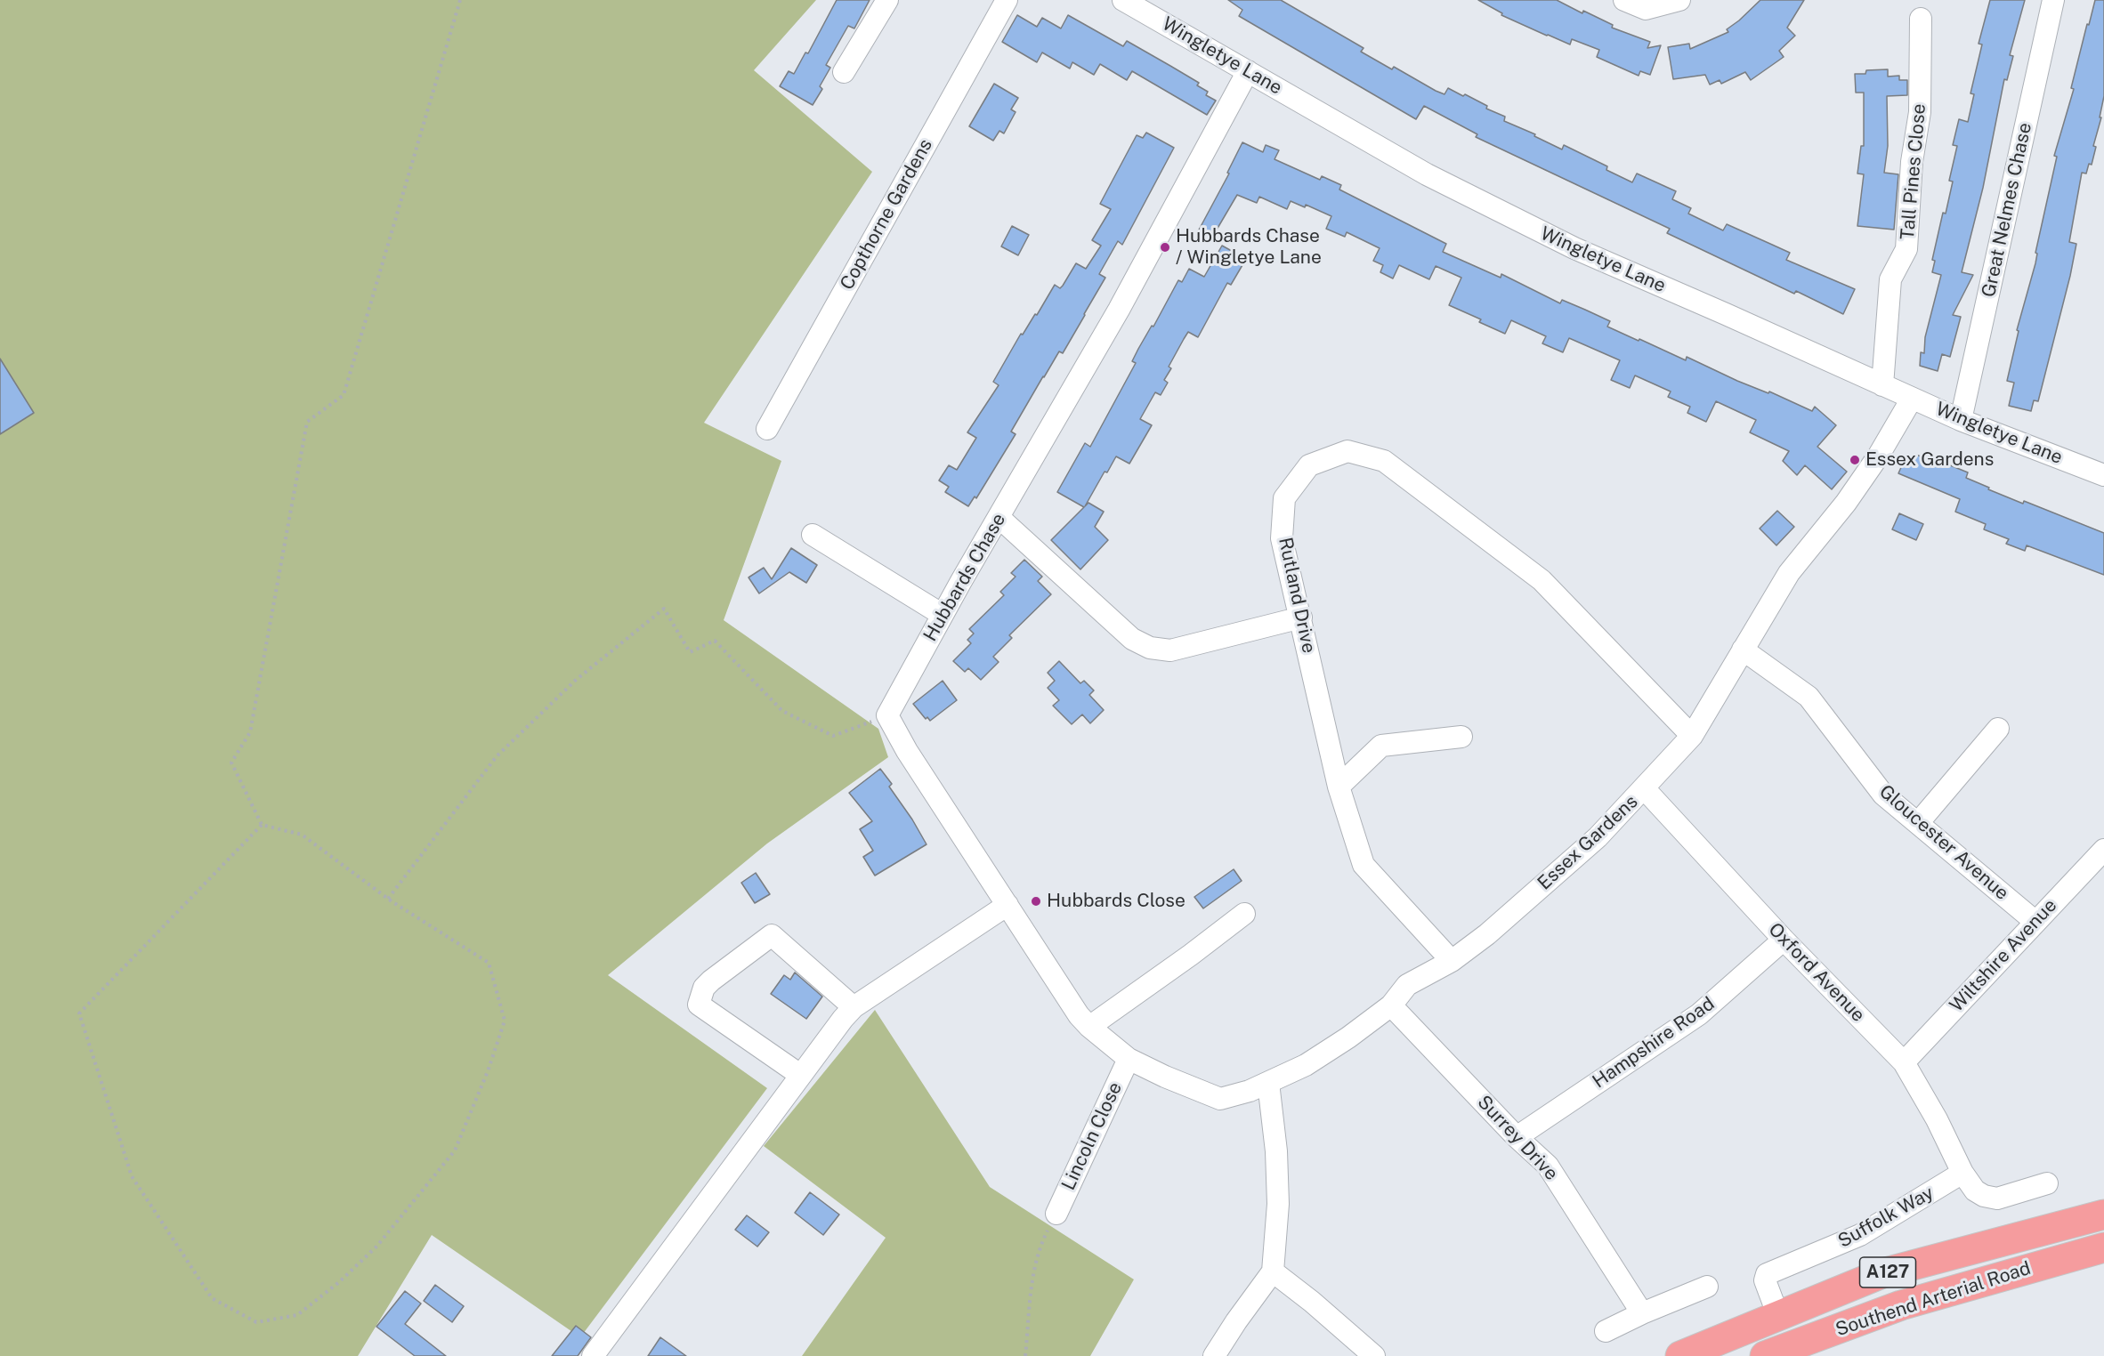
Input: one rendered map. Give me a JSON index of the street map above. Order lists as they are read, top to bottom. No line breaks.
{"streets":{"highway":["A127","Southend Arterial Road"],"street":["Wingletye Lane","Tall Pines Close","Great Nelmes Chase","Copthorne Gardens","Hubbards Chase","Rutland Drive","Essex Gardens","Gloucester Avenue","Wiltshire Avenue","Oxford Avenue","Hampshire Road","Lincoln Close","Surrey Drive","Suffolk Way"]},"crossings":[["Wingletye Lane","Tall Pines Close"],["Wingletye Lane","Great Nelmes Chase"],["Wingletye Lane","Hubbards Chase"],["Wingletye Lane","Essex Gardens"],["Rutland Drive","Essex Gardens"],["Essex Gardens","Gloucester Avenue"],["Essex Gardens","Oxford Avenue"],["Essex Gardens","Lincoln Close"],["Essex Gardens","Surrey Drive"],["Gloucester Avenue","Wiltshire Avenue"],["Wiltshire Avenue","Oxford Avenue"],["Oxford Avenue","Hampshire Road"],["Oxford Avenue","Suffolk Way"],["Hampshire Road","Surrey Drive"],["Suffolk Way","Southend Arterial Road"]],"places":["Hubbards Chase / Wingletye Lane","Essex Gardens","Hubbards Close"]}
